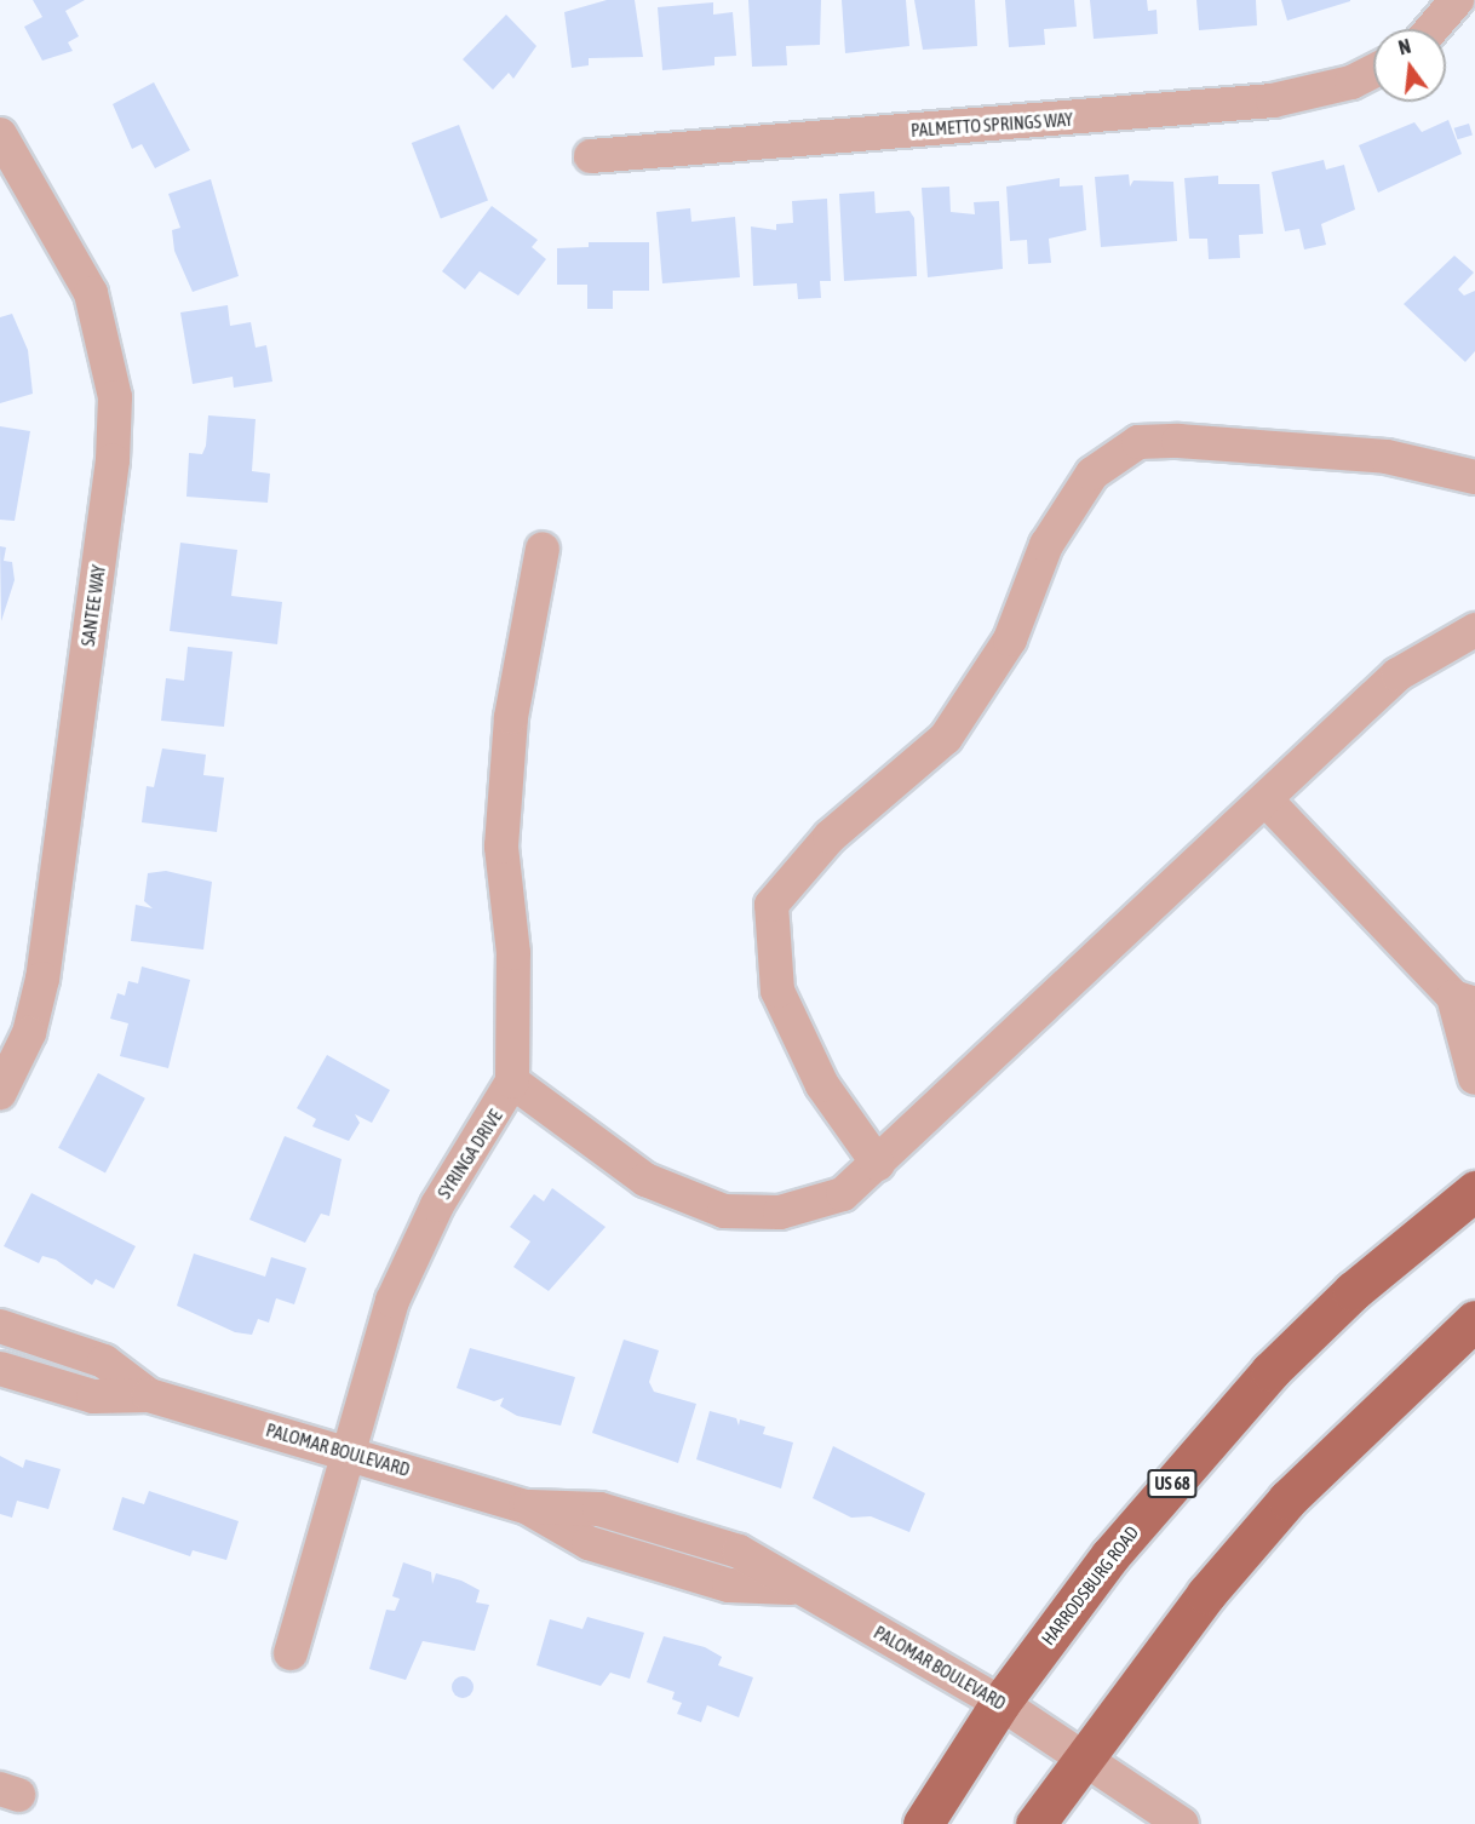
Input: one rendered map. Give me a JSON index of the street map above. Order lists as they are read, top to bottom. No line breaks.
{"streets":{"main road":["US 68","HARRODSBURG ROAD"],"street":["PALMETTO SPRINGS WAY","SANTEE WAY","SYRINGA DRIVE","PALOMAR BOULEVARD"]},"crossings":[["SYRINGA DRIVE","PALOMAR BOULEVARD"],["PALOMAR BOULEVARD","HARRODSBURG ROAD"]],"north":"top"}
